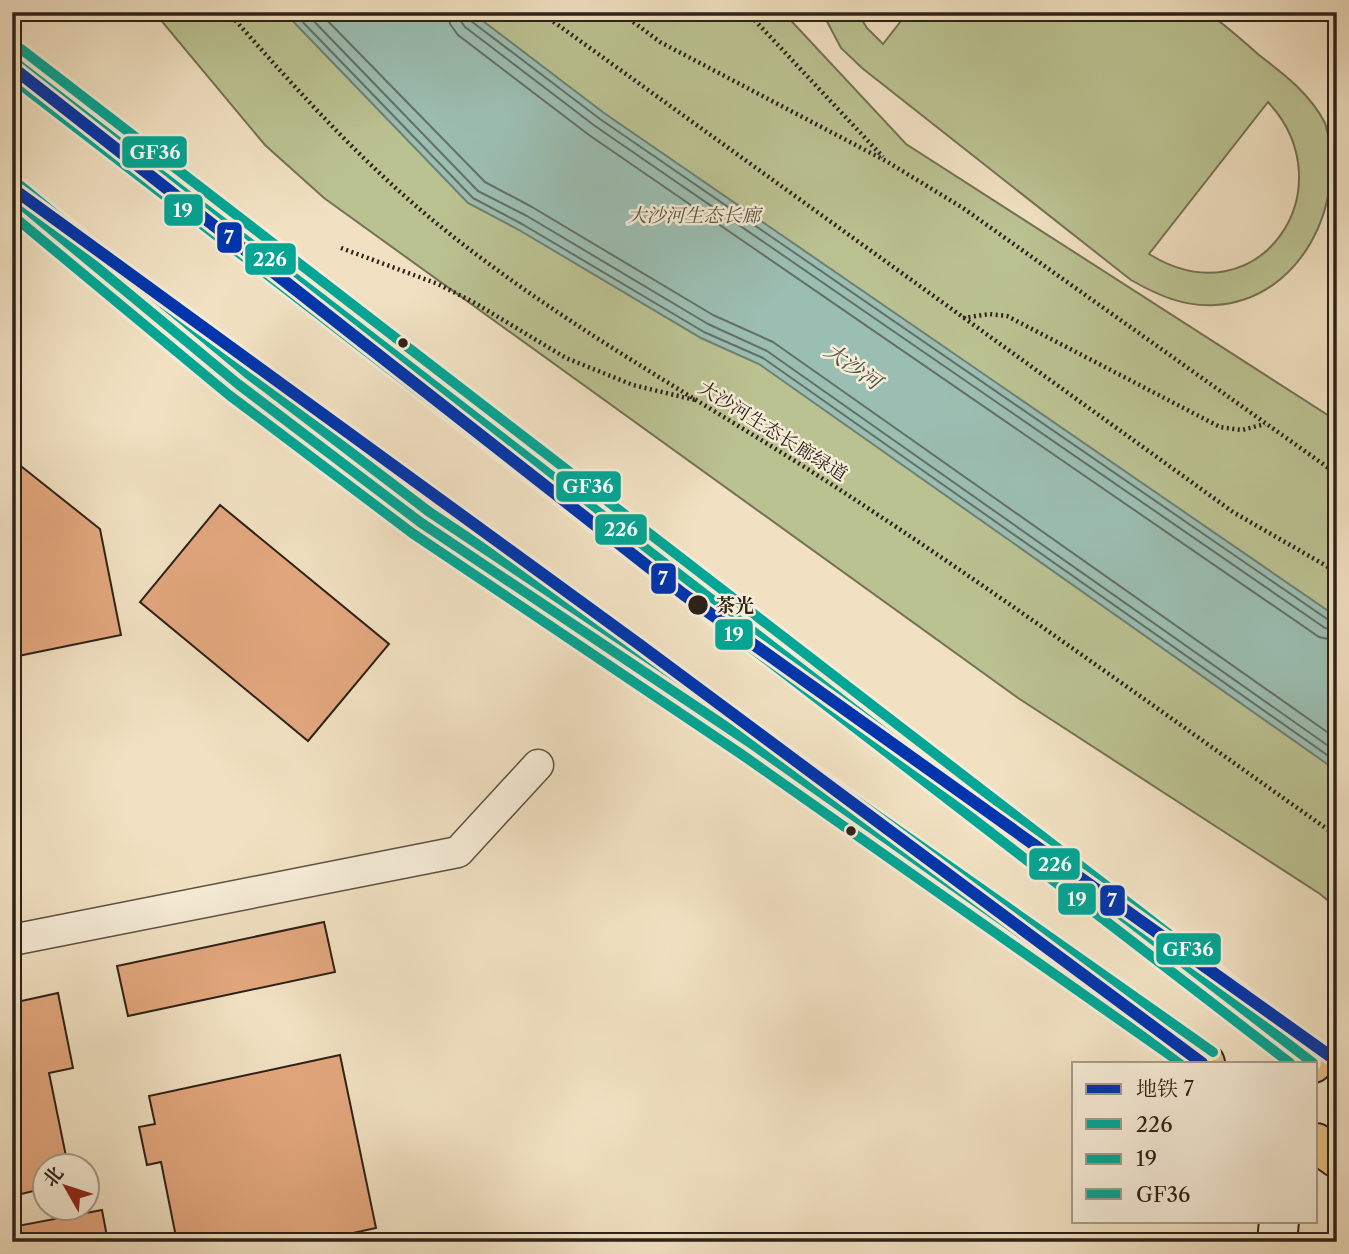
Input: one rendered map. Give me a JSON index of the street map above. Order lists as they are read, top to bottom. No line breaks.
{"streets":{"path":["大沙河生态长廊绿道"]},"water":["大沙河"],"parks":["大沙河生态长廊"],"places":["茶光"],"lines":["transit line GF36","transit line 226","metro line 7","transit line 19"],"legend":["地铁 7","226","19","GF36"],"north":"top left"}
